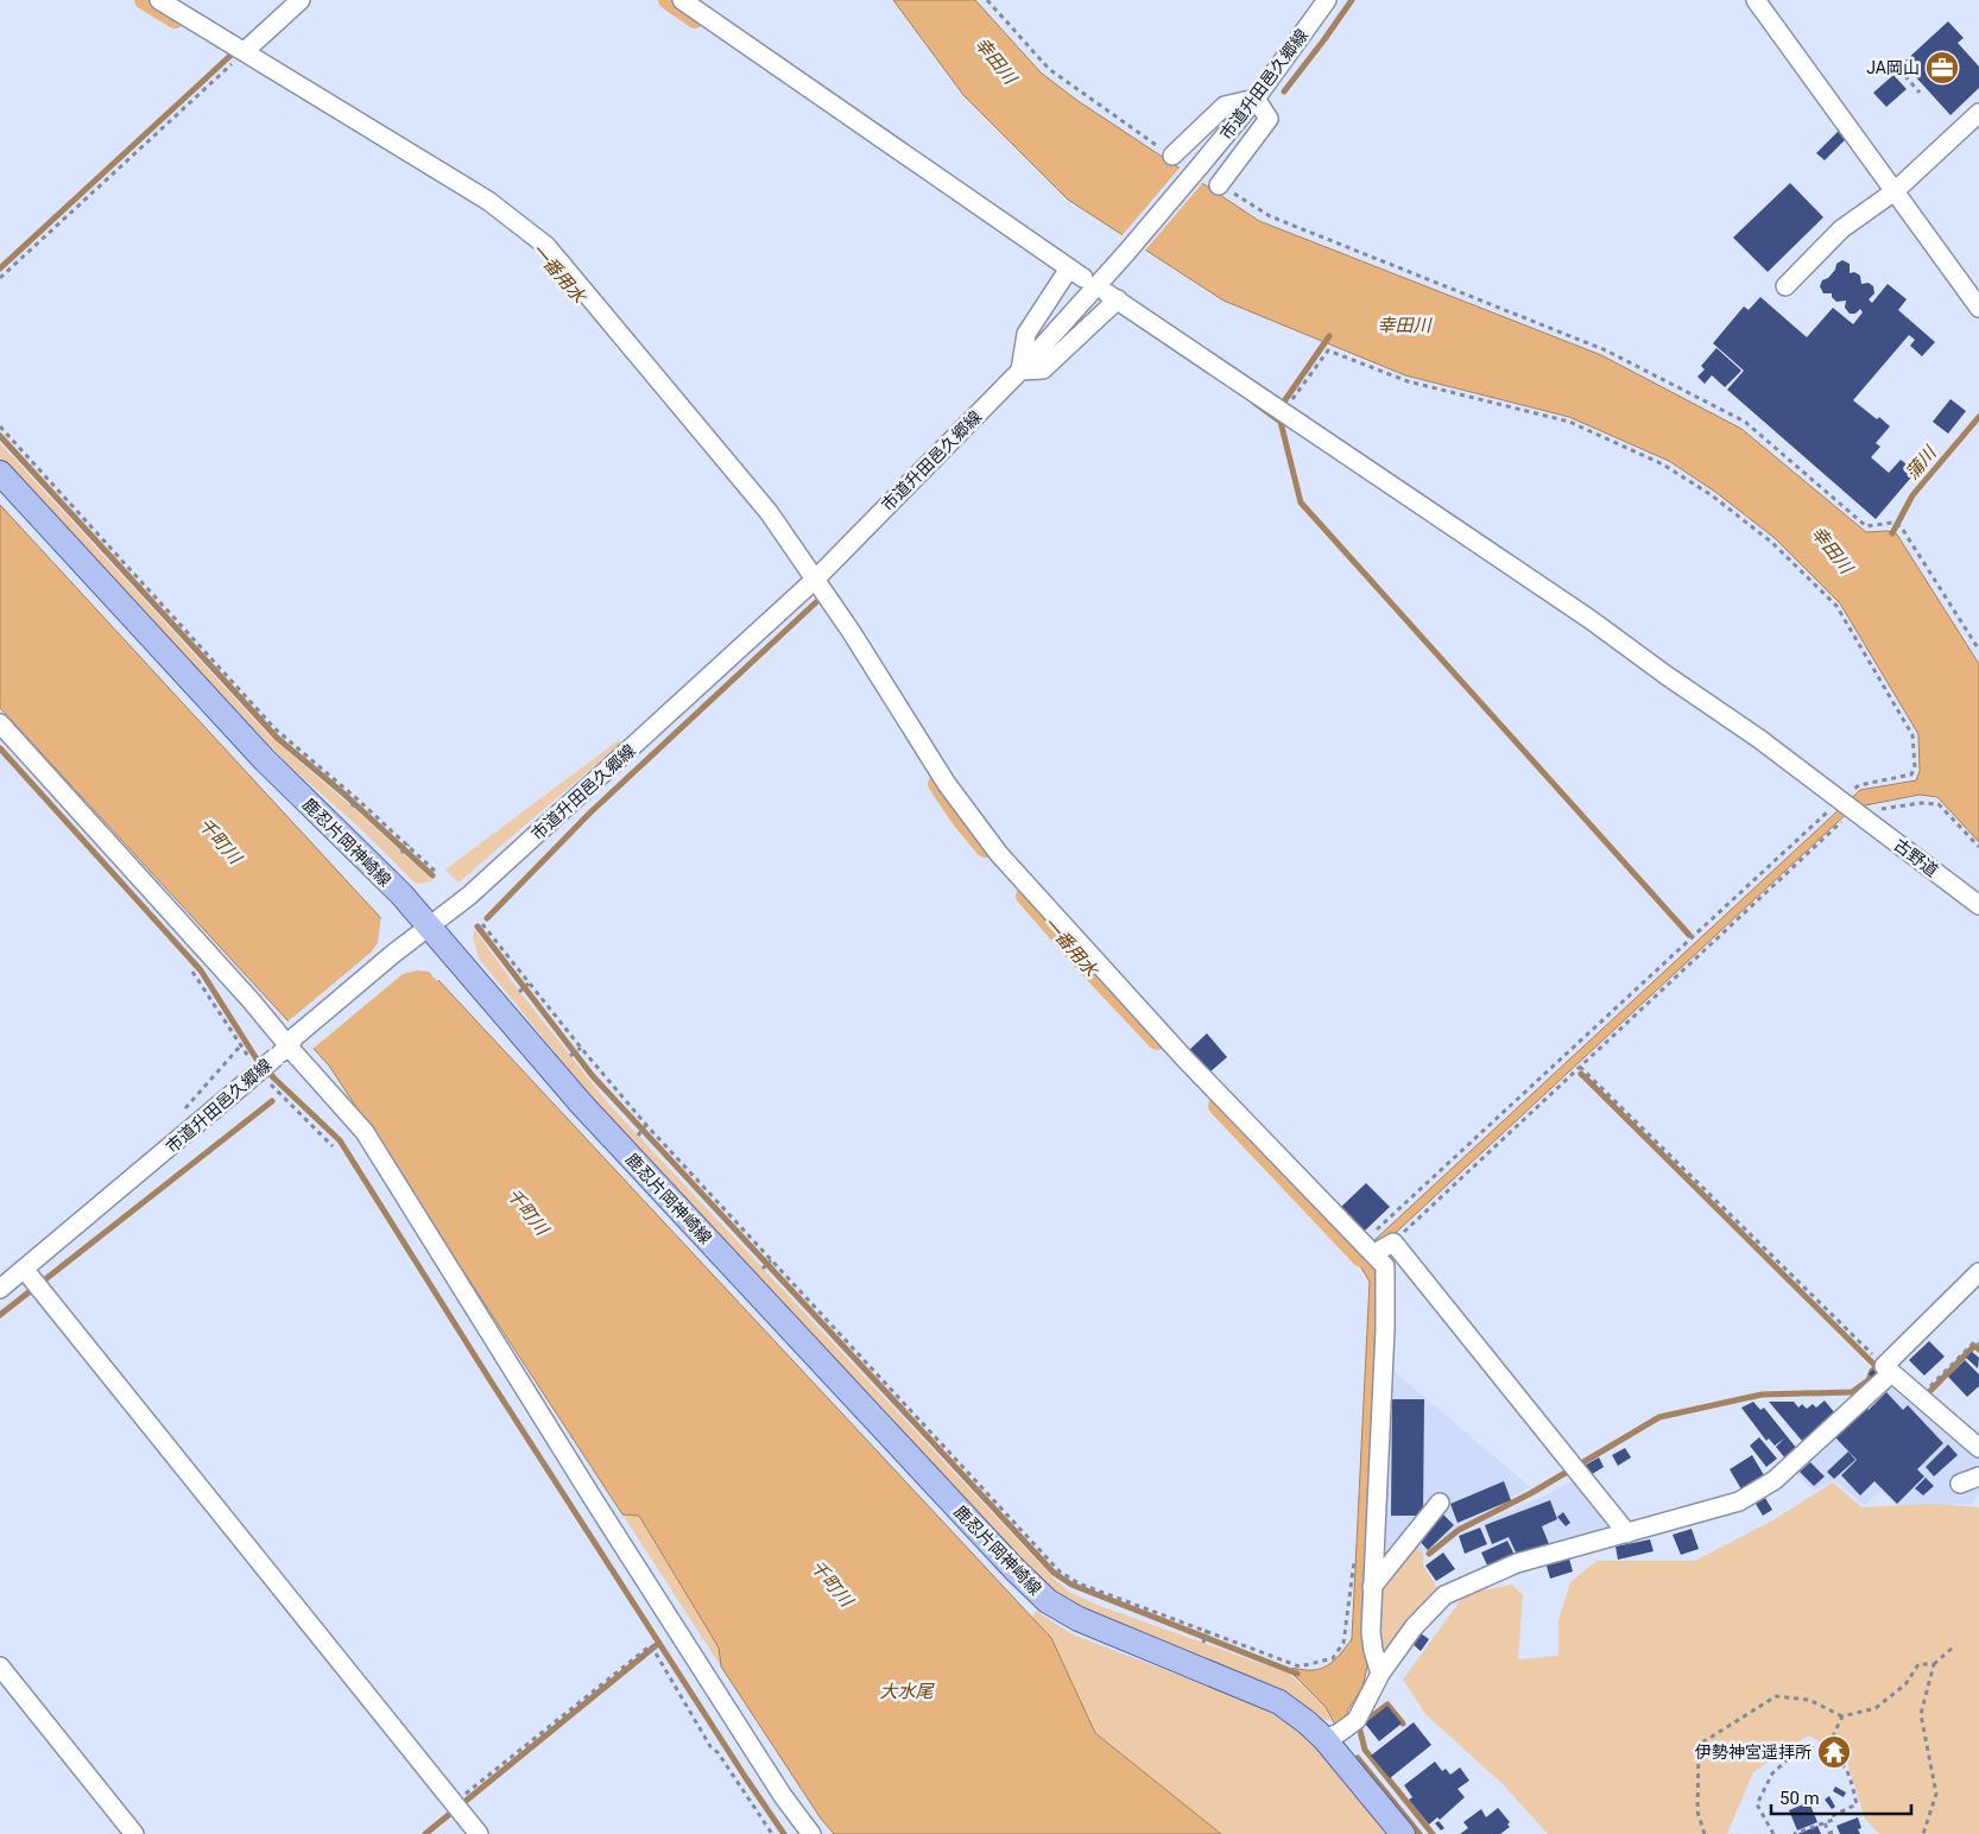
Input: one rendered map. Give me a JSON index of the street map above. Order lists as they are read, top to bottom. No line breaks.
{"streets":{"main road":["鹿忍片岡神崎線"],"street":["市道升田邑久郷線","古野道"]},"crossings":[["市道升田邑久郷線","鹿忍片岡神崎線"],["市道升田邑久郷線","古野道"]],"water":["幸田川","一番用水","蒲川","千町川","大水尾"],"places":{"office":["JA岡山"],"temple":["伊勢神宮遥拝所"]},"scale_bar":"50 m"}
